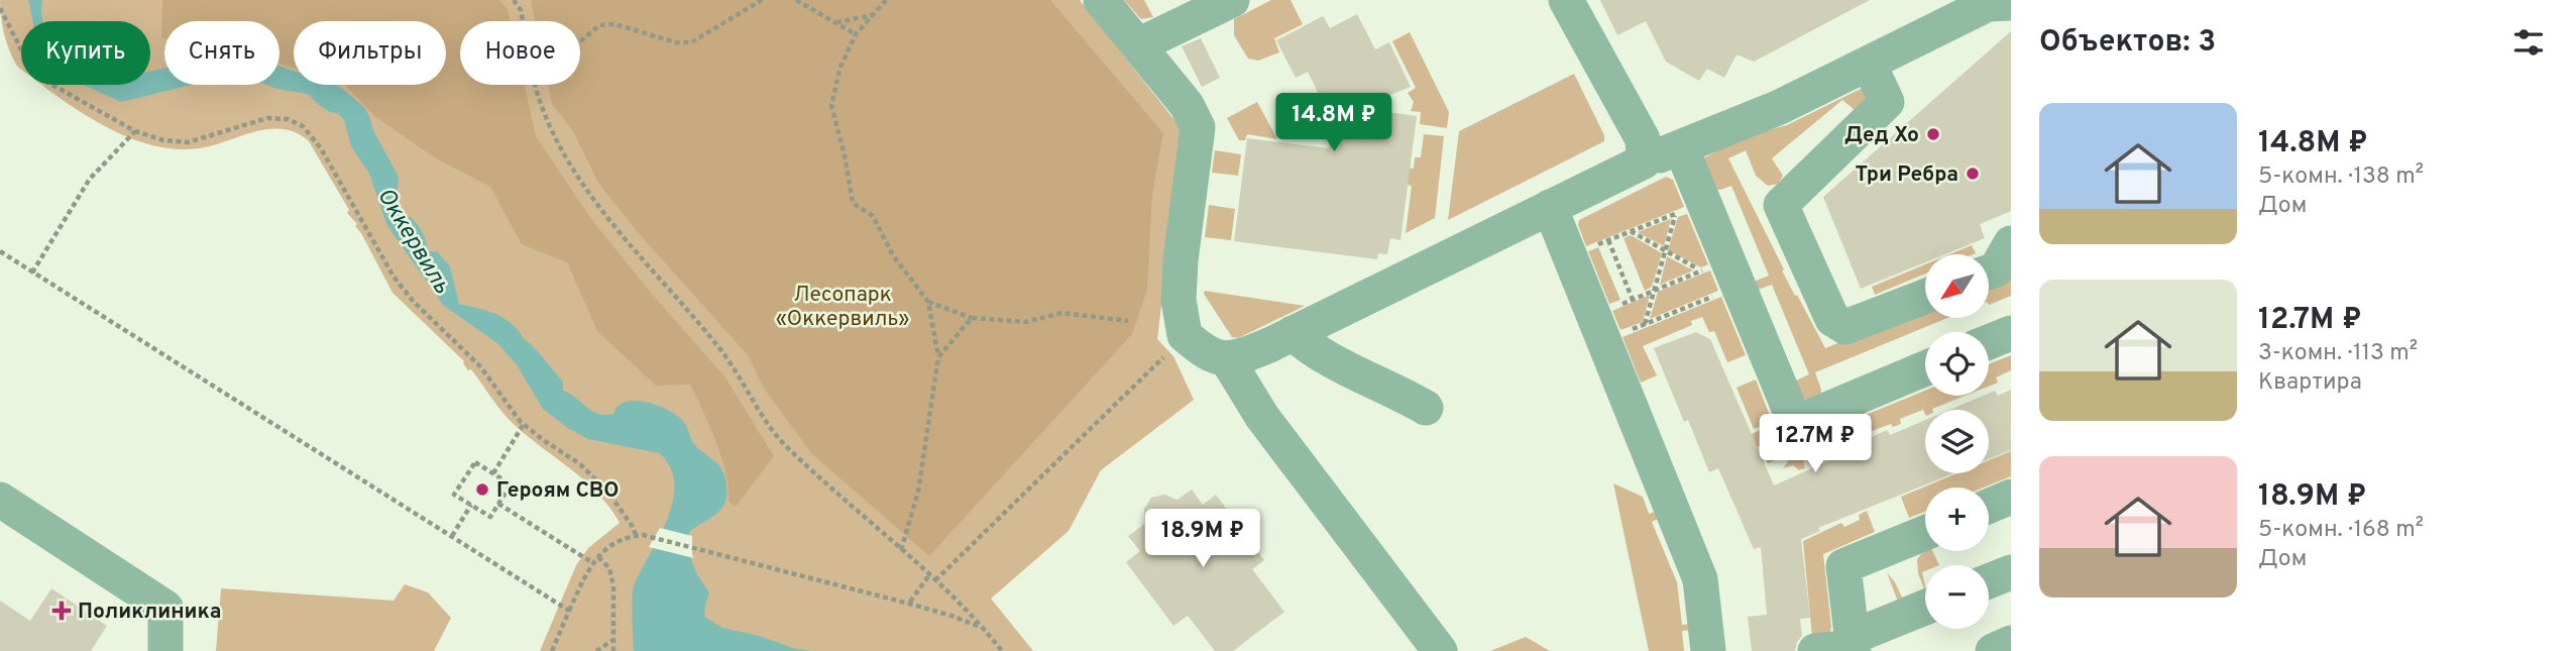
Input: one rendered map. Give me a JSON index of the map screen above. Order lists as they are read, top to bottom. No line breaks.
{"water":["Оккервиль"],"parks":["Лесопарк «Оккервиль»"],"places":{"other":["Дед Хо","Три Ребра","Героям СВО"],"health":["Поликлиника"]},"north":"bottom left","page":{"heading":"Объектов: 3","chip":["Купить","Снять","Фильтры","Новое"],"list":[{"name":"14.8M ₽","note":"5-комн. · 138 m² · Дом"},{"name":"12.7M ₽","note":"3-комн. · 113 m² · Квартира"},{"name":"18.9M ₽","note":"5-комн. · 168 m² · Дом"}],"price":["14.8M ₽","12.7M ₽","18.9M ₽"],"map_buttons":["+","−"]}}
